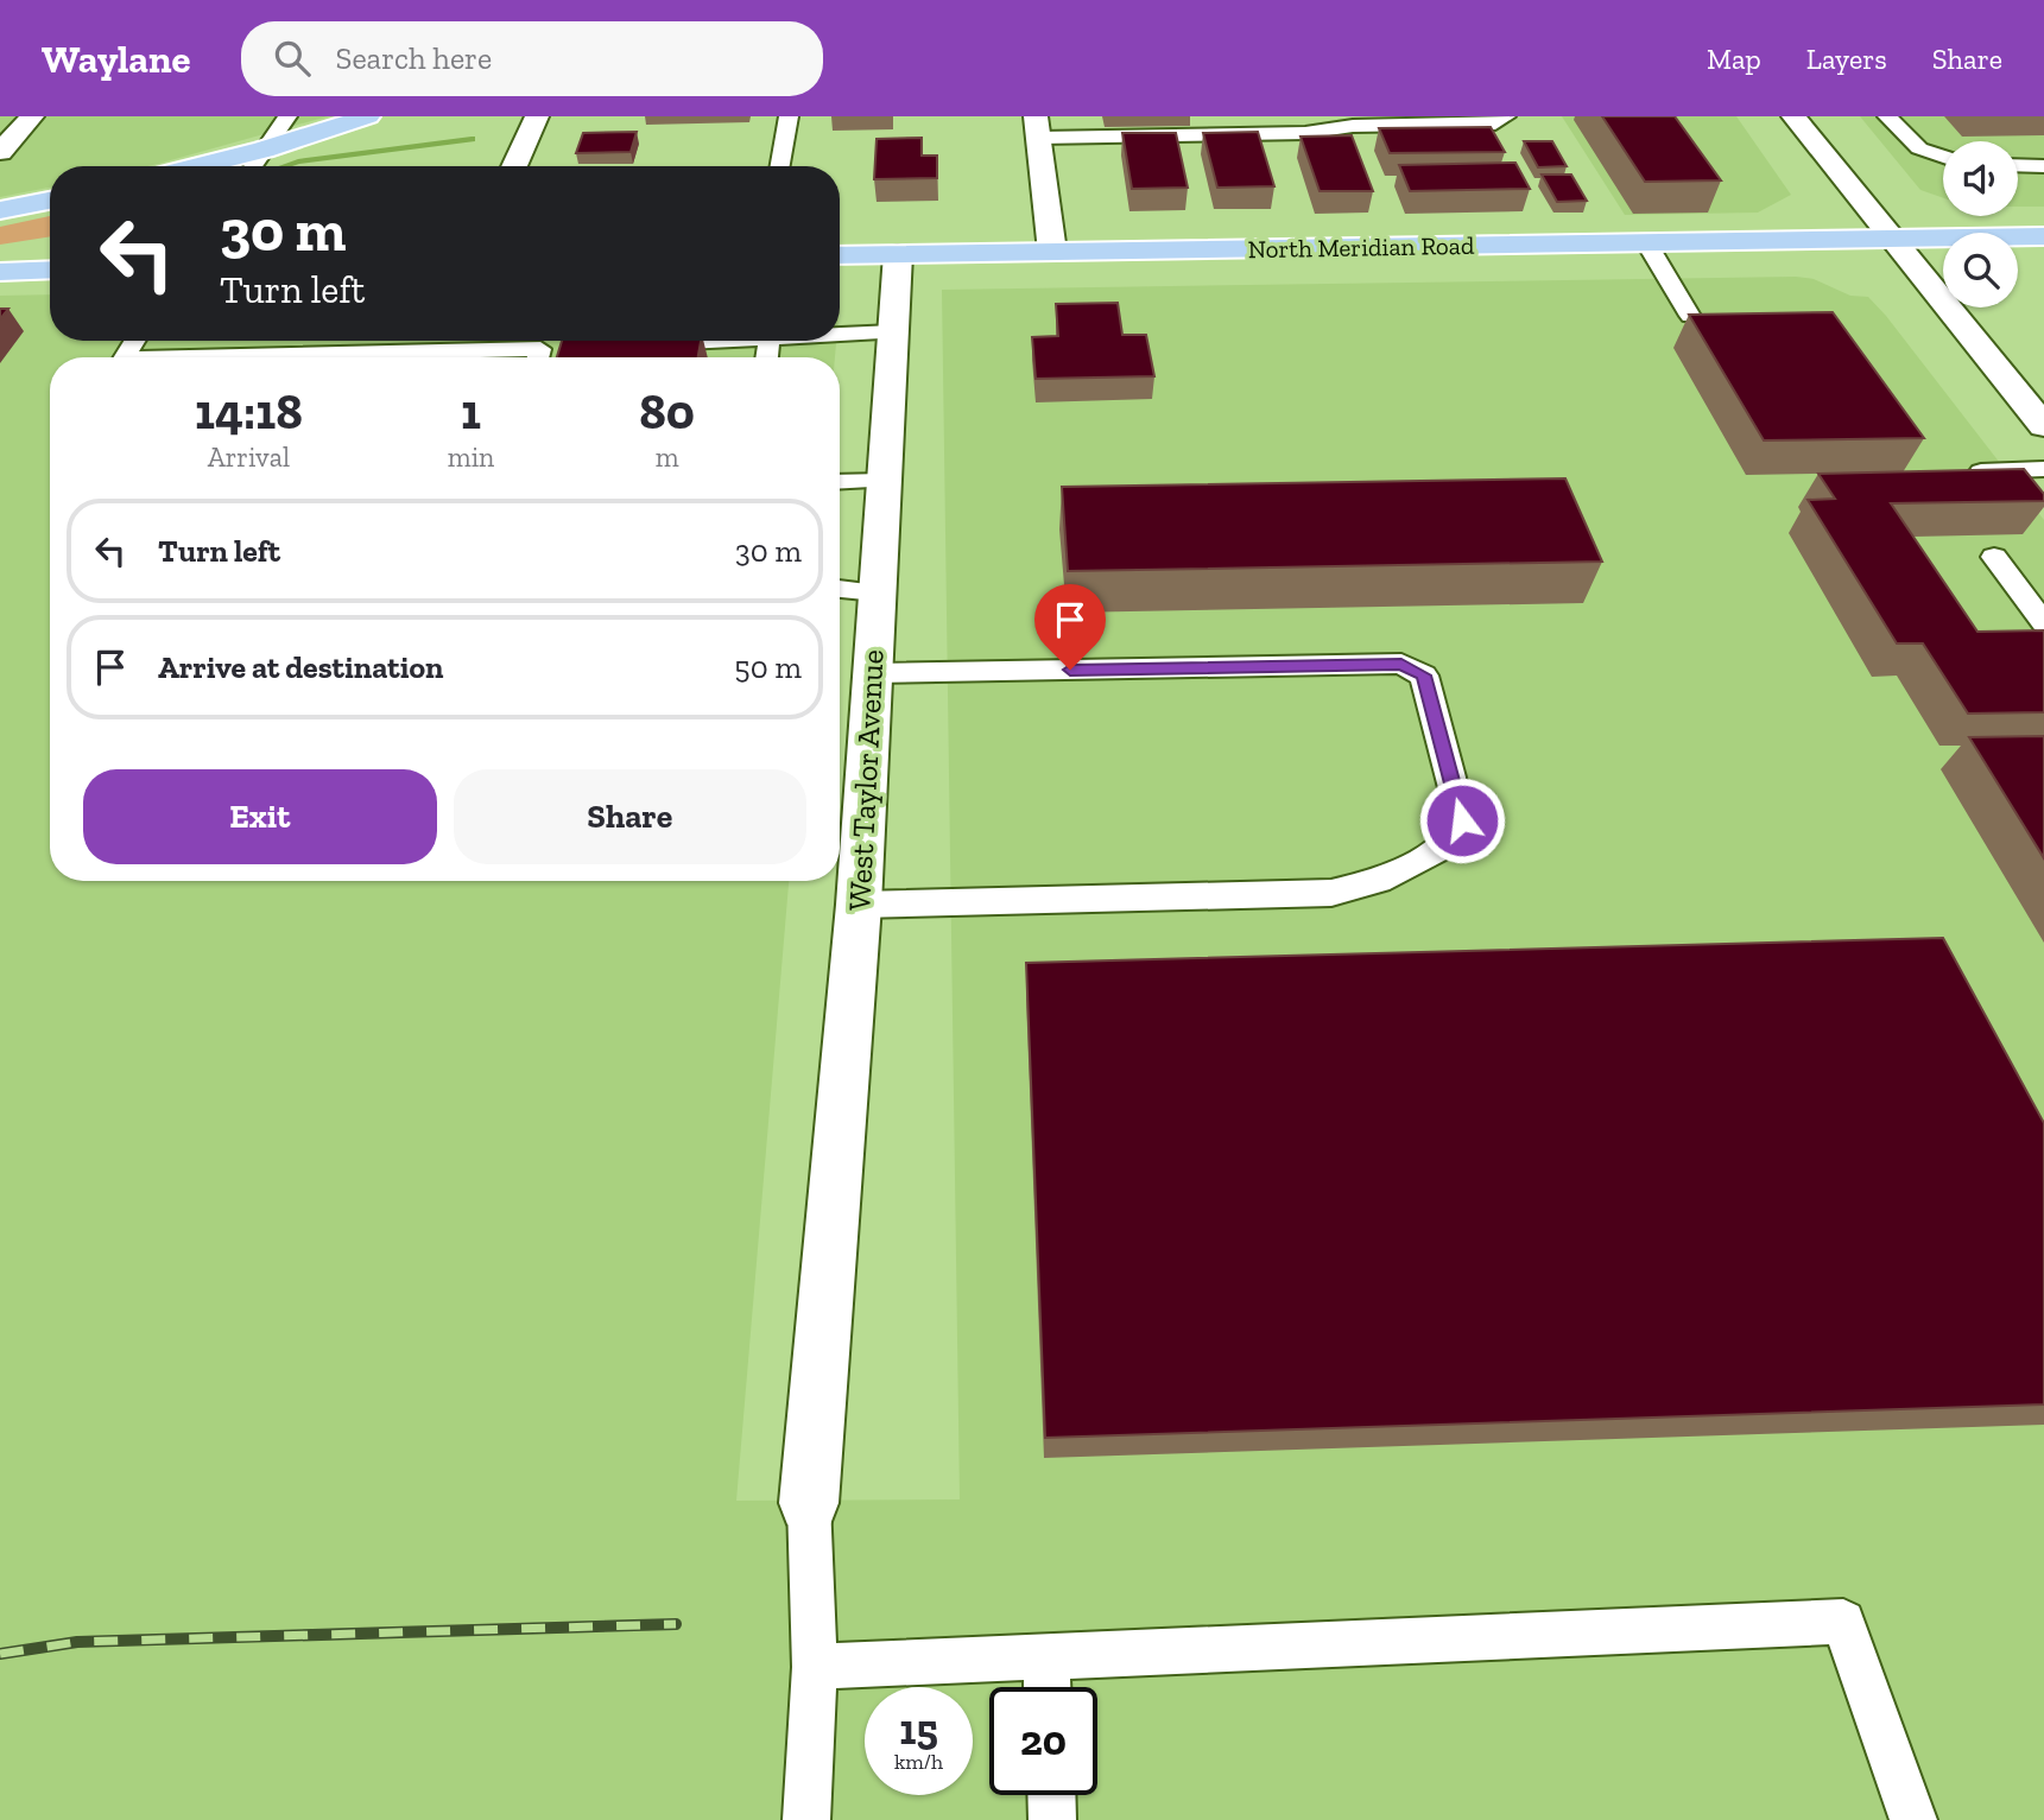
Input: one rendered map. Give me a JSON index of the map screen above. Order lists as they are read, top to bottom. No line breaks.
{"streets":{"main road":["North Meridian Road"],"street":["West Taylor Avenue"]},"crossings":[["North Meridian Road","West Taylor Avenue"]],"page":{"header":"Waylane","search":"Search here","nav":["Map","Layers","Share"],"turn":["30 m","Turn left"],"eta":["14:18","Arrival","1","min","80","m"],"list":[{"name":"Turn left","value":"30 m"},{"name":"Arrive at destination","value":"50 m"}],"buttons":["Exit","Share"],"speed":"15 km/h","limit":"20"}}
